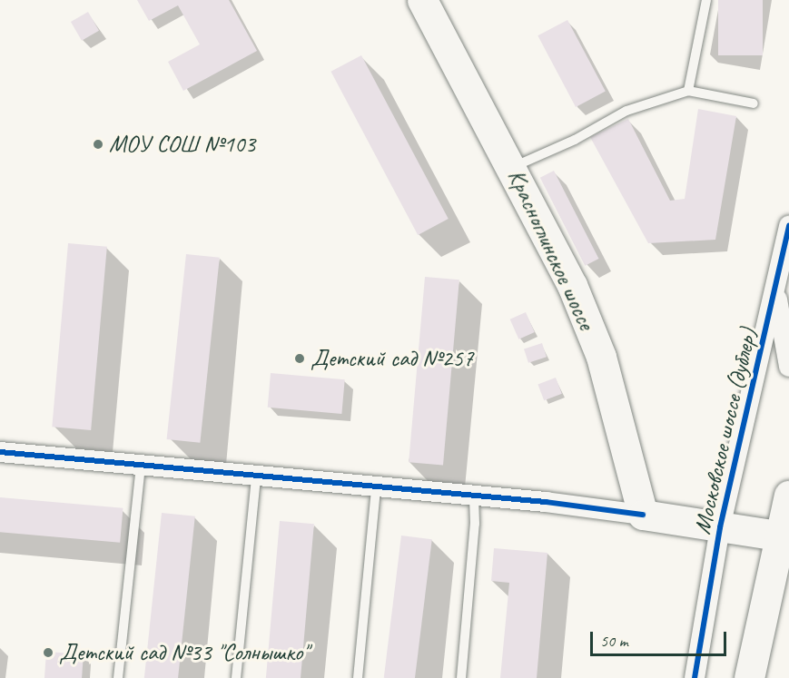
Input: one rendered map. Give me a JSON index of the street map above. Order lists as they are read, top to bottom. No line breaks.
{"streets":{"main road":["Красноглинское шоссе"],"street":["Московское шоссе (дублер)"]},"places":["МОУ СОШ №103","Детский сад №257","Детский сад №33 \"Солнышко\""],"scale_bar":"50 m"}
